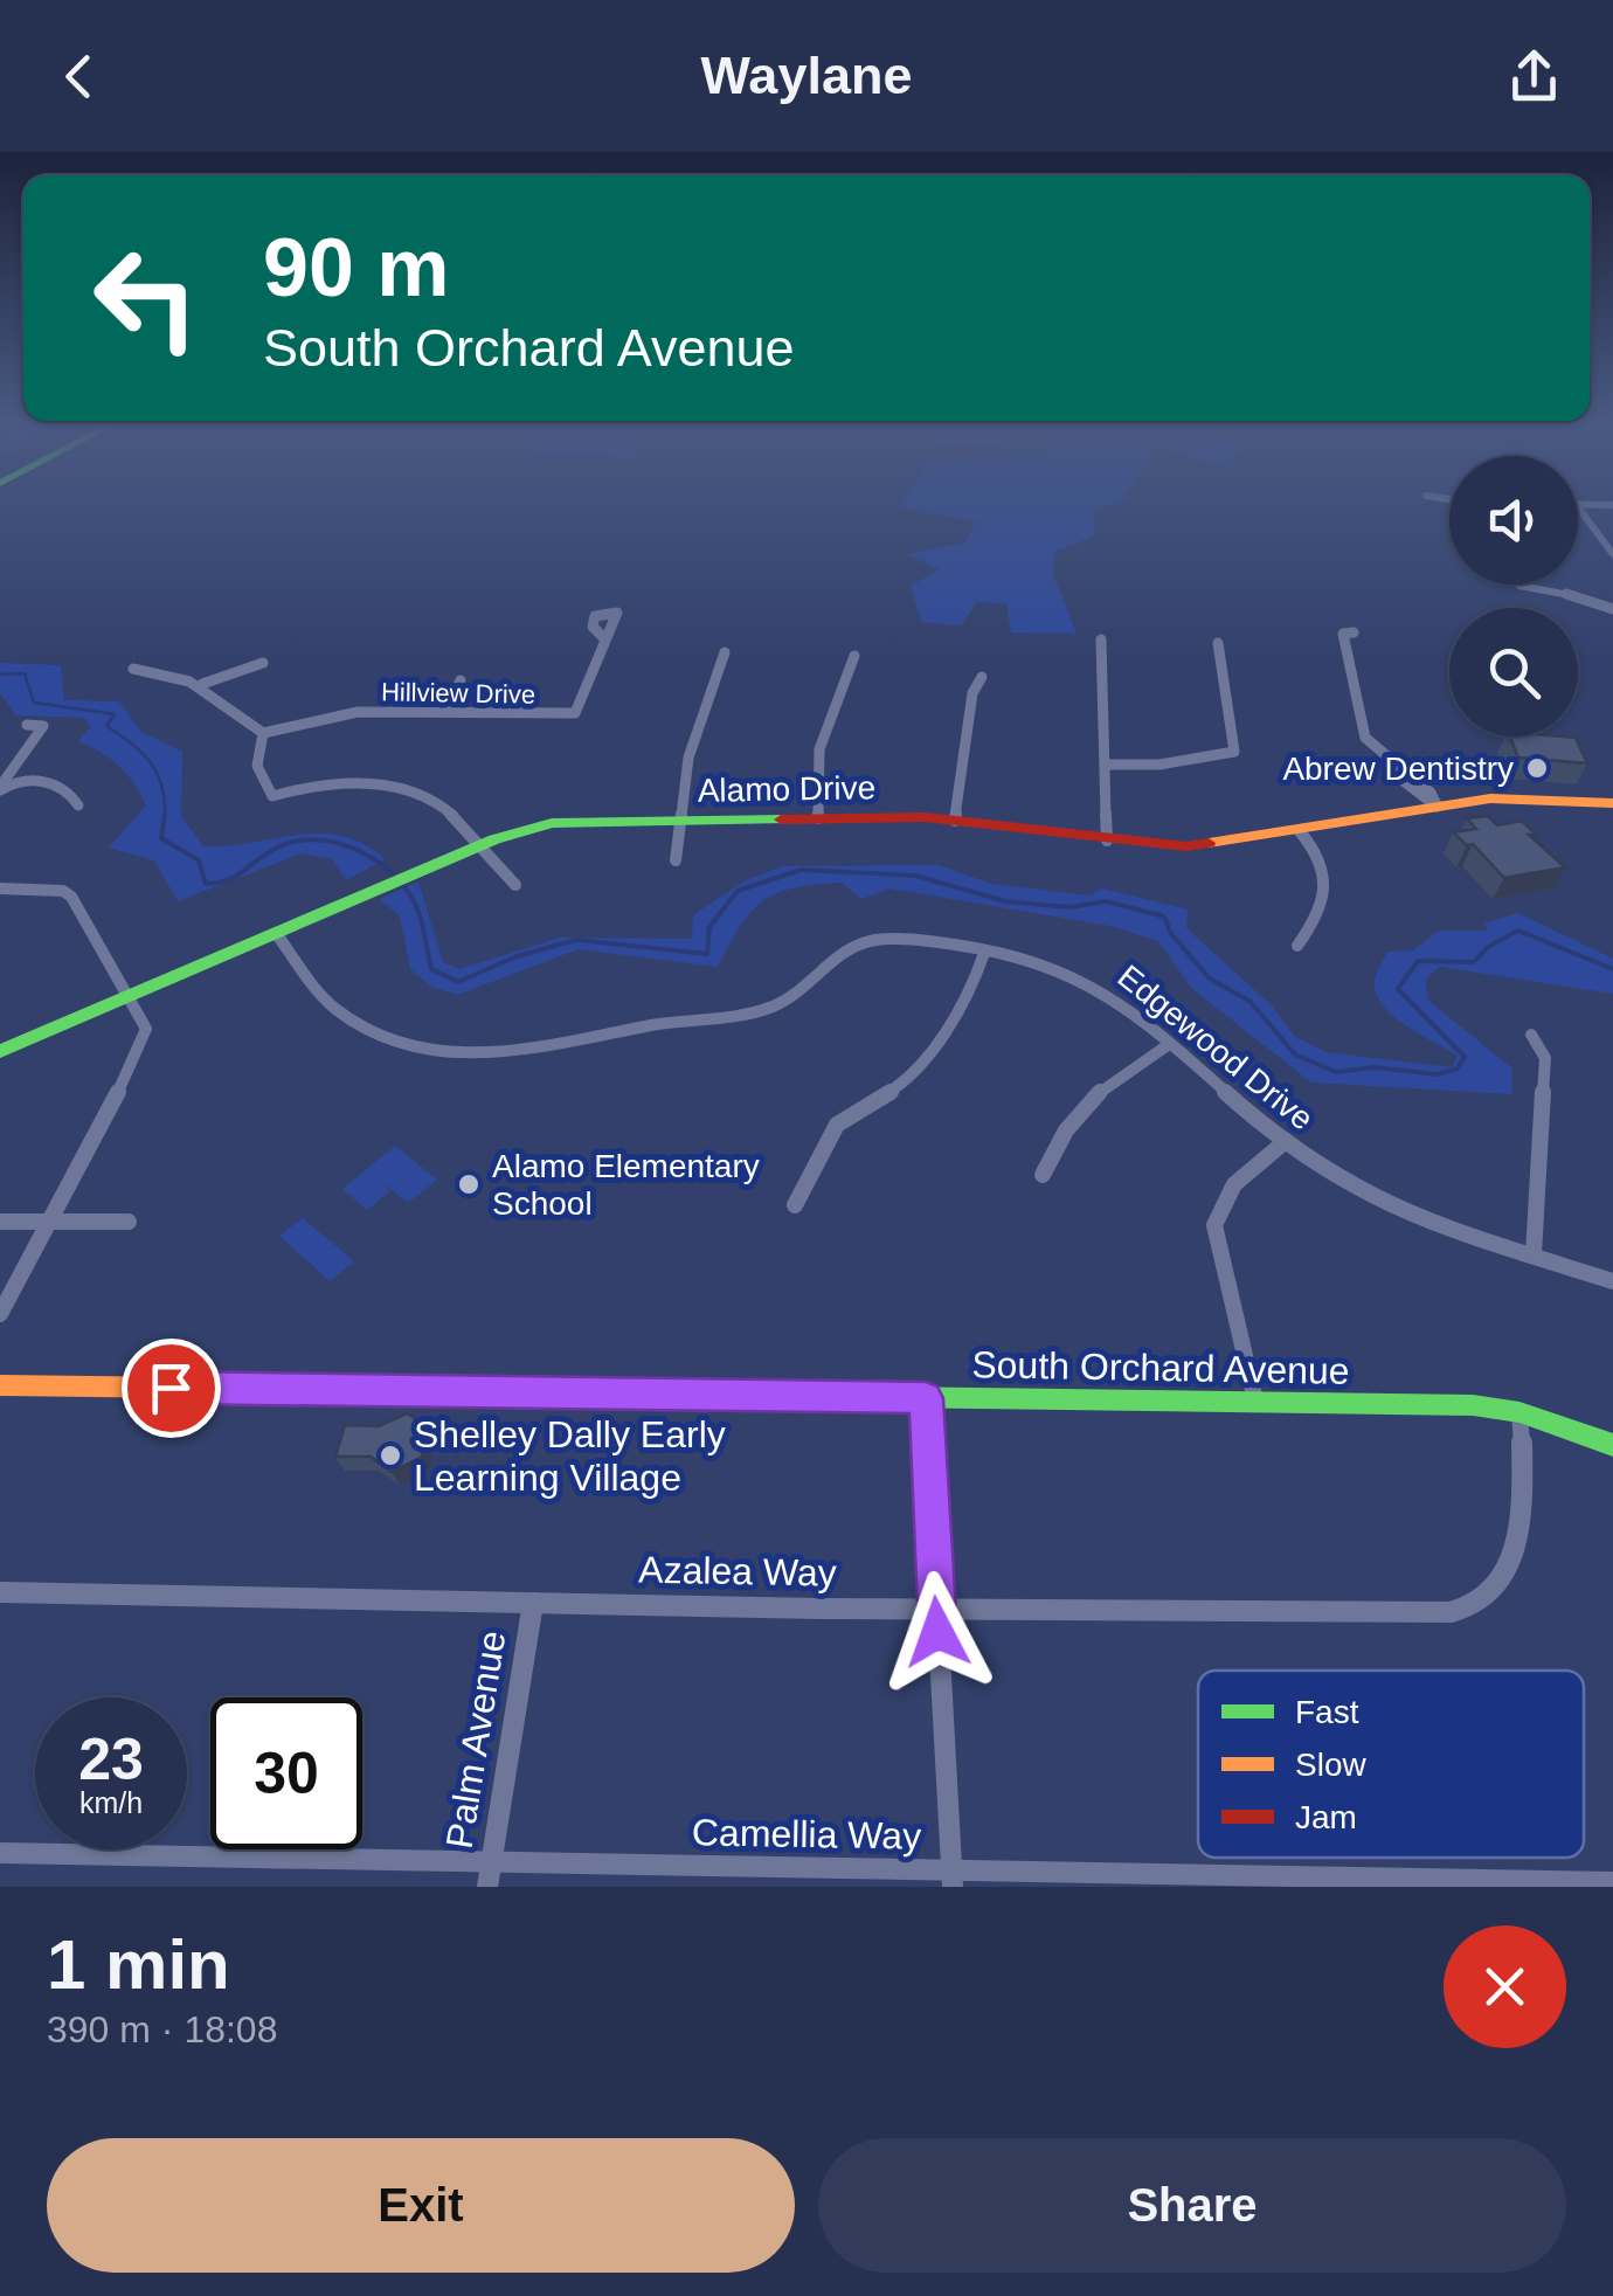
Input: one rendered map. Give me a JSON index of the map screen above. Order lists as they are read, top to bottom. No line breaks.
{"streets":{"main road":["Alamo Drive","South Orchard Avenue"],"street":["Hillview Drive","Edgewood Drive","Azalea Way","Palm Avenue","Camellia Way"]},"crossings":[["Alamo Drive","Edgewood Drive"],["South Orchard Avenue","Azalea Way"],["Azalea Way","Palm Avenue"],["Palm Avenue","Camellia Way"]],"places":["Abrew Dentistry","Alamo Elementary School","Shelley Dally Early Learning Village"],"legend":["Fast","Slow","Jam"],"page":{"header":"Waylane","turn":["90 m","South Orchard Avenue"],"speed":"23 km/h","limit":"30","heading":["1 min","390 m · 18:08"],"buttons":["Exit","Share"]}}
